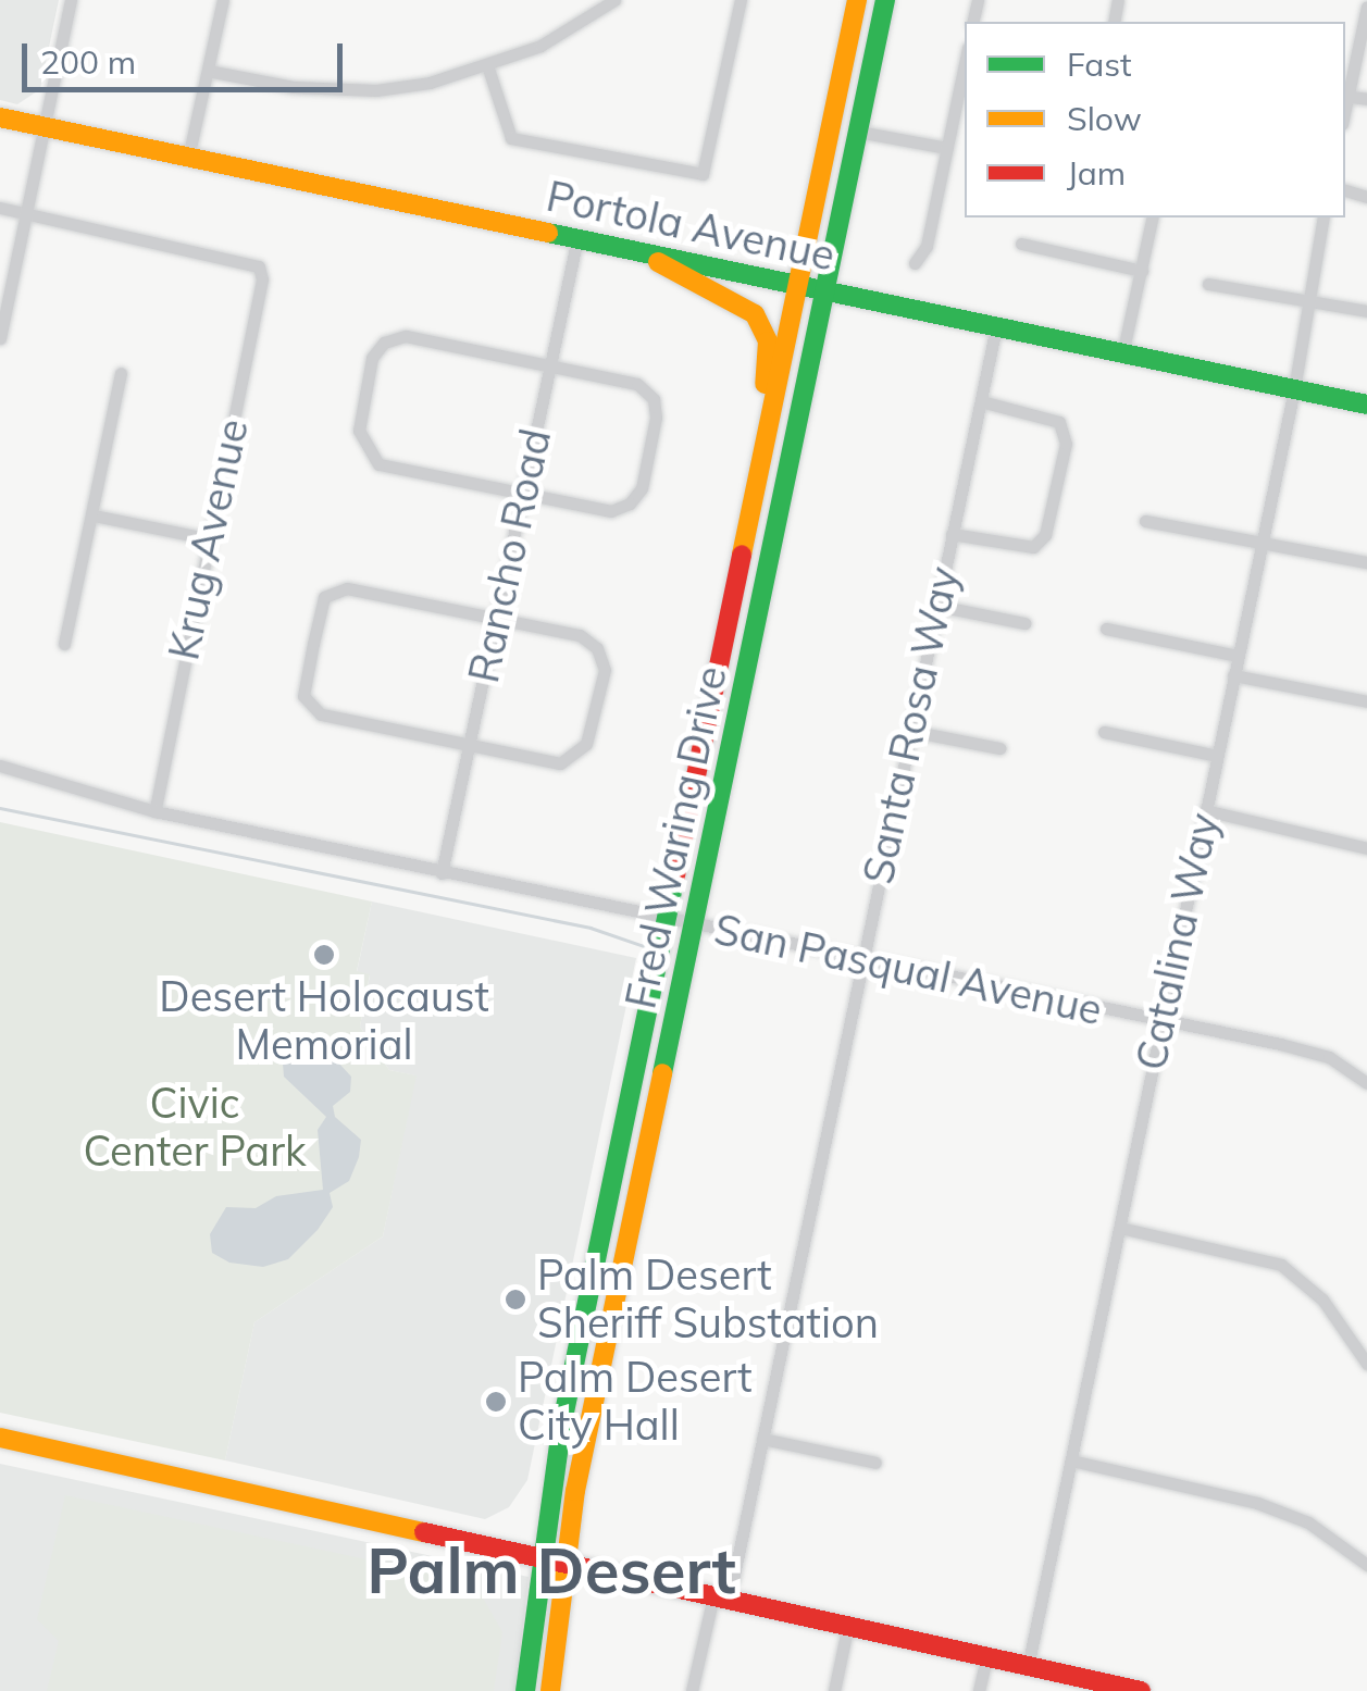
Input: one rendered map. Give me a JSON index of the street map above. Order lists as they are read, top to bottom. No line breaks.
{"streets":{"main road":["Portola Avenue","Fred Waring Drive"],"street":["Krug Avenue","Rancho Road","Santa Rosa Way","Catalina Way","San Pasqual Avenue"]},"crossings":[["Portola Avenue","Rancho Road"],["Portola Avenue","Santa Rosa Way"],["Portola Avenue","Fred Waring Drive"],["Portola Avenue","Catalina Way"],["Krug Avenue","San Pasqual Avenue"],["Rancho Road","San Pasqual Avenue"],["Santa Rosa Way","San Pasqual Avenue"],["Fred Waring Drive","San Pasqual Avenue"],["Catalina Way","San Pasqual Avenue"]],"districts":["Palm Desert"],"parks":["Civic Center Park"],"places":["Desert Holocaust Memorial","Palm Desert Sheriff Substation","Palm Desert City Hall"],"legend":["Fast","Slow","Jam"],"scale_bar":"200 m"}
